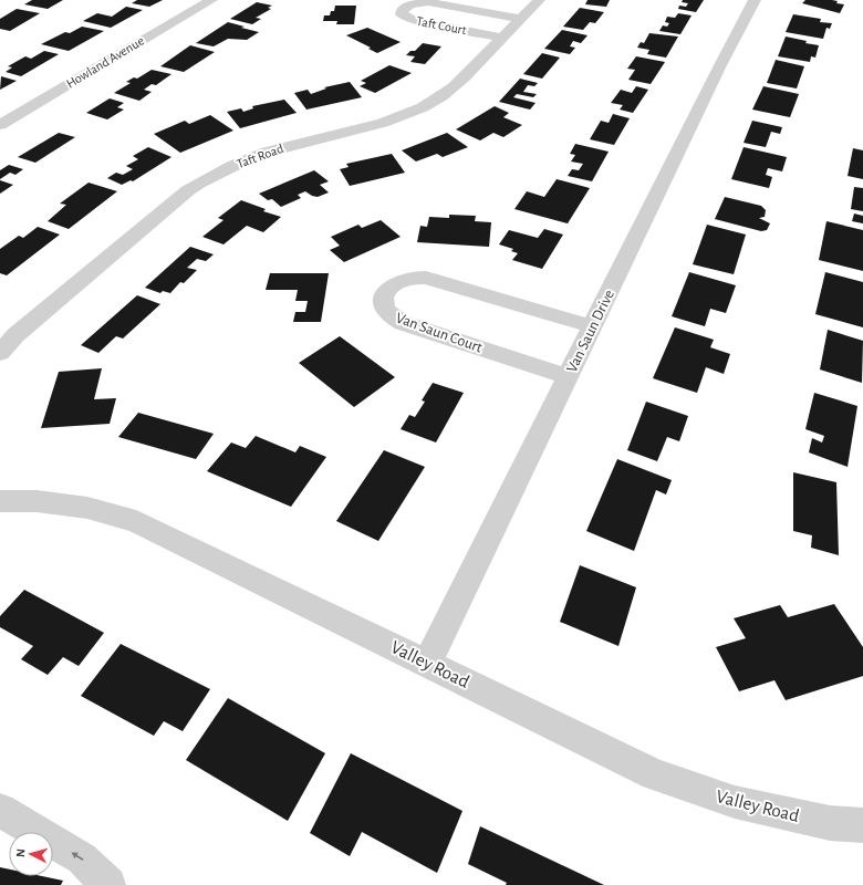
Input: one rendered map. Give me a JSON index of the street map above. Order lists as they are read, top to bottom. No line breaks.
{"streets":{"street":["Taft Court","Howland Avenue","Taft Road","Van Saun Drive","Van Saun Court","Valley Road"]},"crossings":[["Taft Court","Taft Road"],["Van Saun Drive","Van Saun Court"],["Van Saun Drive","Valley Road"]],"north":"left"}
